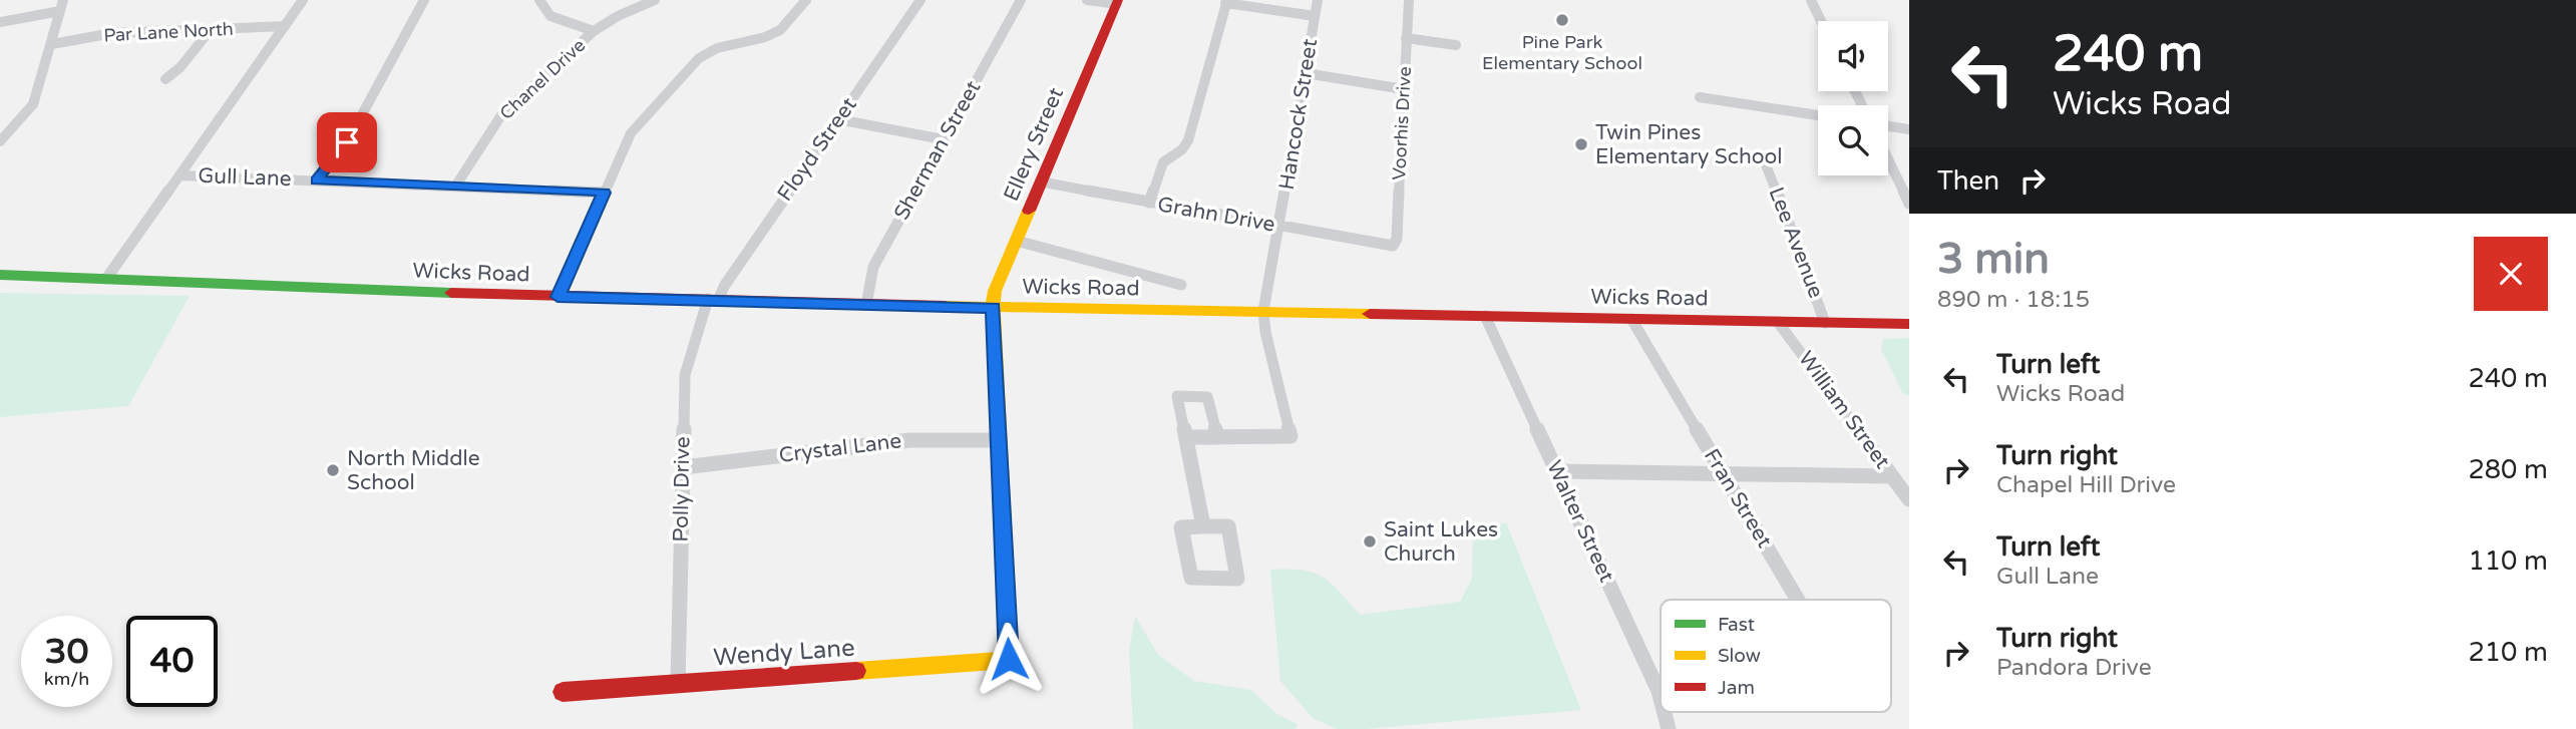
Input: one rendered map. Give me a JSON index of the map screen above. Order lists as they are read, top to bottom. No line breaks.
{"streets":{"main road":["Ellery Street","Wicks Road","Wendy Lane"],"street":["Par Lane North","Chanel Drive","Hancock Street","Voorhis Drive","Floyd Street","Sherman Street","Gull Lane","Grahn Drive","Lee Avenue","William Street","Crystal Lane","Polly Drive","Fran Street","Walter Street"]},"crossings":[["Chanel Drive","Gull Lane"],["Hancock Street","Grahn Drive"],["Hancock Street","Wicks Road"],["Voorhis Drive","Grahn Drive"],["Ellery Street","Grahn Drive"],["Ellery Street","Wicks Road"],["Ellery Street","Crystal Lane"],["Ellery Street","Wendy Lane"],["Floyd Street","Wicks Road"],["Floyd Street","Polly Drive"],["Sherman Street","Wicks Road"],["Lee Avenue","Wicks Road"],["Wicks Road","William Street"],["Wicks Road","Polly Drive"],["Wicks Road","Fran Street"],["Wicks Road","Walter Street"],["Crystal Lane","Polly Drive"],["Polly Drive","Wendy Lane"]],"places":["Pine Park Elementary School","Twin Pines Elementary School","North Middle School","Saint Lukes Church"],"legend":["Fast","Slow","Jam"],"page":{"turn":["240 m","Wicks Road"],"then":"Then","heading":["3 min","890 m · 18:15"],"list":[{"name":"Turn left","note":"Wicks Road","value":"240 m"},{"name":"Turn right","note":"Chapel Hill Drive","value":"280 m"},{"name":"Turn left","note":"Gull Lane","value":"110 m"},{"name":"Turn right","note":"Pandora Drive","value":"210 m"}],"speed":"30 km/h","limit":"40"}}
